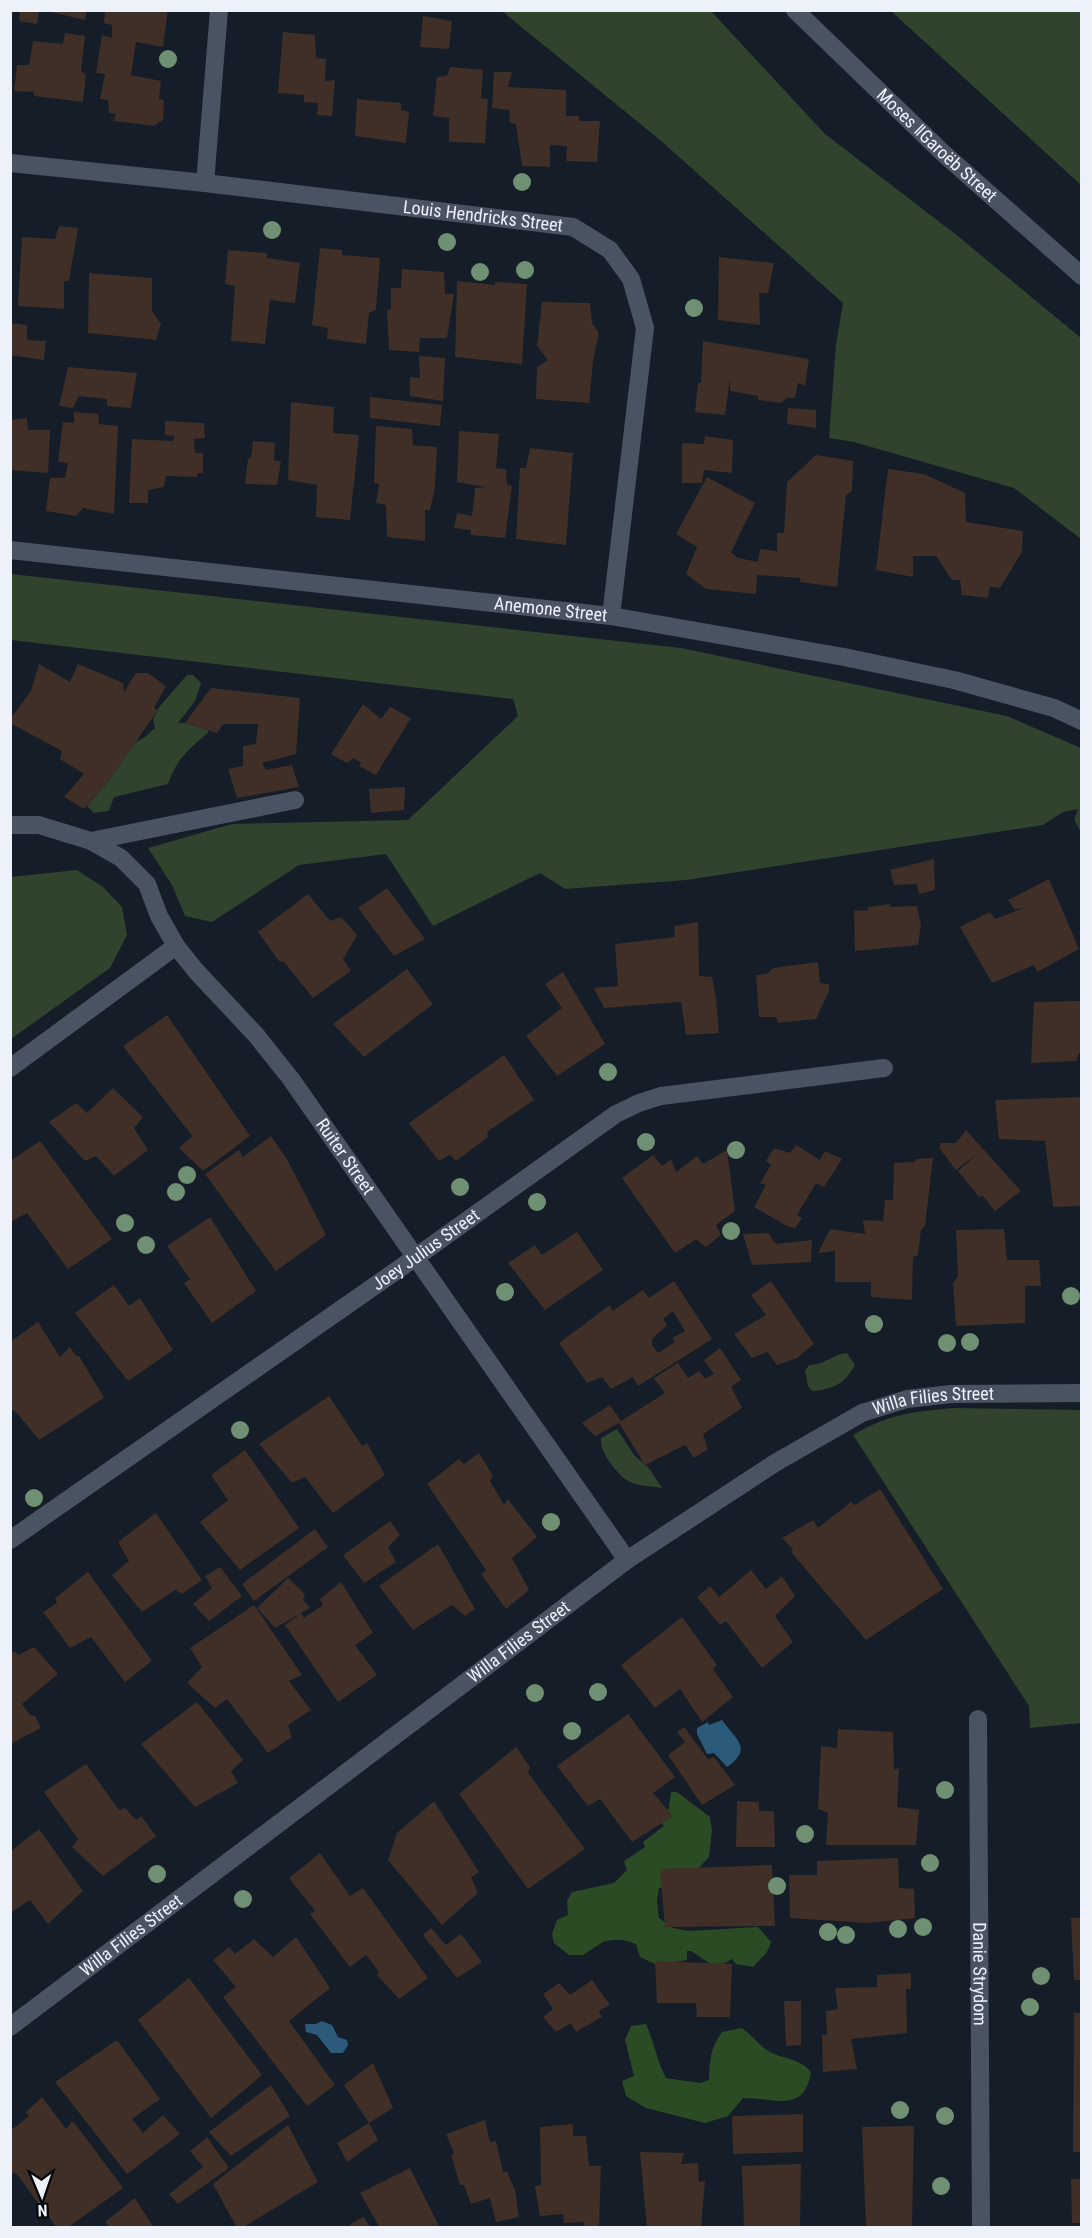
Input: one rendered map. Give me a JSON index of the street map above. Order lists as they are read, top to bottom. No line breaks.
{"streets":{"street":["Moses ǁGaroëb Street","Louis Hendricks Street","Anemone Street","Ruiter Street","Joey Julius Street","Willa Filies Street","Danie Strydom"]},"crossings":[["Louis Hendricks Street","Anemone Street"],["Ruiter Street","Joey Julius Street"],["Ruiter Street","Willa Filies Street"]],"north":"bottom"}
